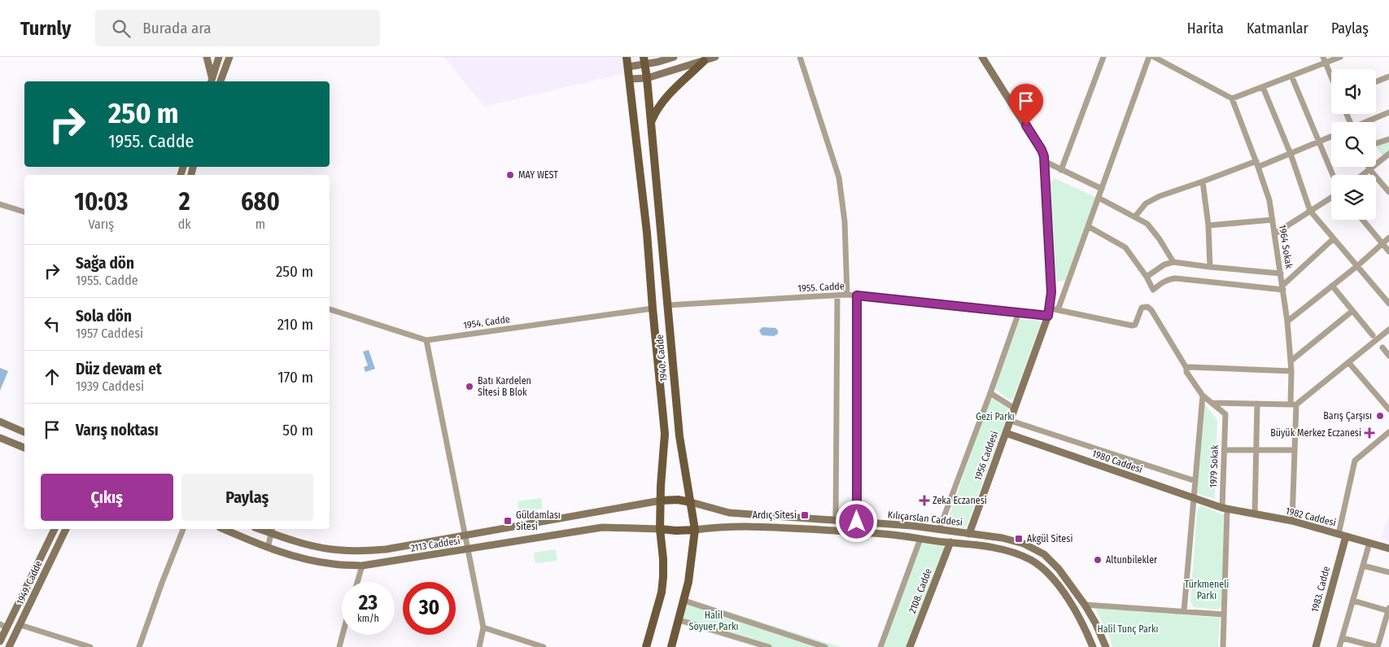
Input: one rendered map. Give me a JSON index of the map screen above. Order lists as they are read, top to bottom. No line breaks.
{"streets":{"main road":["1940. Cadde"],"street":["1964 Sokak","1955. Cadde","1954. Cadde","1956 Caddesi","1980 Caddesi","1979 Sokak","1982 Caddesi","Kılıçarslan Caddesi","2113 Caddesi","1949. Cadde","1983. Cadde","2108. Cadde"]},"crossings":[["1964 Sokak","1982 Caddesi"],["1955. Cadde","1940. Cadde"],["1955. Cadde","1956 Caddesi"],["1954. Cadde","1940. Cadde"],["1940. Cadde","Kılıçarslan Caddesi"],["1940. Cadde","2113 Caddesi"],["1956 Caddesi","1980 Caddesi"],["1956 Caddesi","1979 Sokak"],["1956 Caddesi","Kılıçarslan Caddesi"],["1980 Caddesi","1979 Sokak"],["1980 Caddesi","1982 Caddesi"],["1979 Sokak","1982 Caddesi"],["1982 Caddesi","1983. Cadde"],["Kılıçarslan Caddesi","2108. Cadde"]],"parks":["Gezi Parkı","Türkmeneli Parkı","Halil Soyuer Parkı","Halil Tunç Parkı"],"places":{"other":["MAY WEST","Batı Kardelen Sİtesi B Blok","Barış Çarşısı","Altunbilekler"],"health":["Büyük Merkez Eczanesi","Zeka Eczanesi"],"transit":["Ardıç Sitesi","Güldamlası Sitesi","Akgül Sitesi"]},"page":{"header":"Turnly","search":"Burada ara","nav":["Harita","Katmanlar","Paylaş"],"turn":["250 m","1955. Cadde"],"eta":["10:03","Varış","2","dk","680","m"],"list":[{"name":"Sağa dön","note":"1955. Cadde","value":"250 m"},{"name":"Sola dön","note":"1957 Caddesi","value":"210 m"},{"name":"Düz devam et","note":"1939 Caddesi","value":"170 m"},{"name":"Varış noktası","value":"50 m"}],"buttons":["Çıkış","Paylaş"],"speed":"23 km/h","limit":"30"}}
